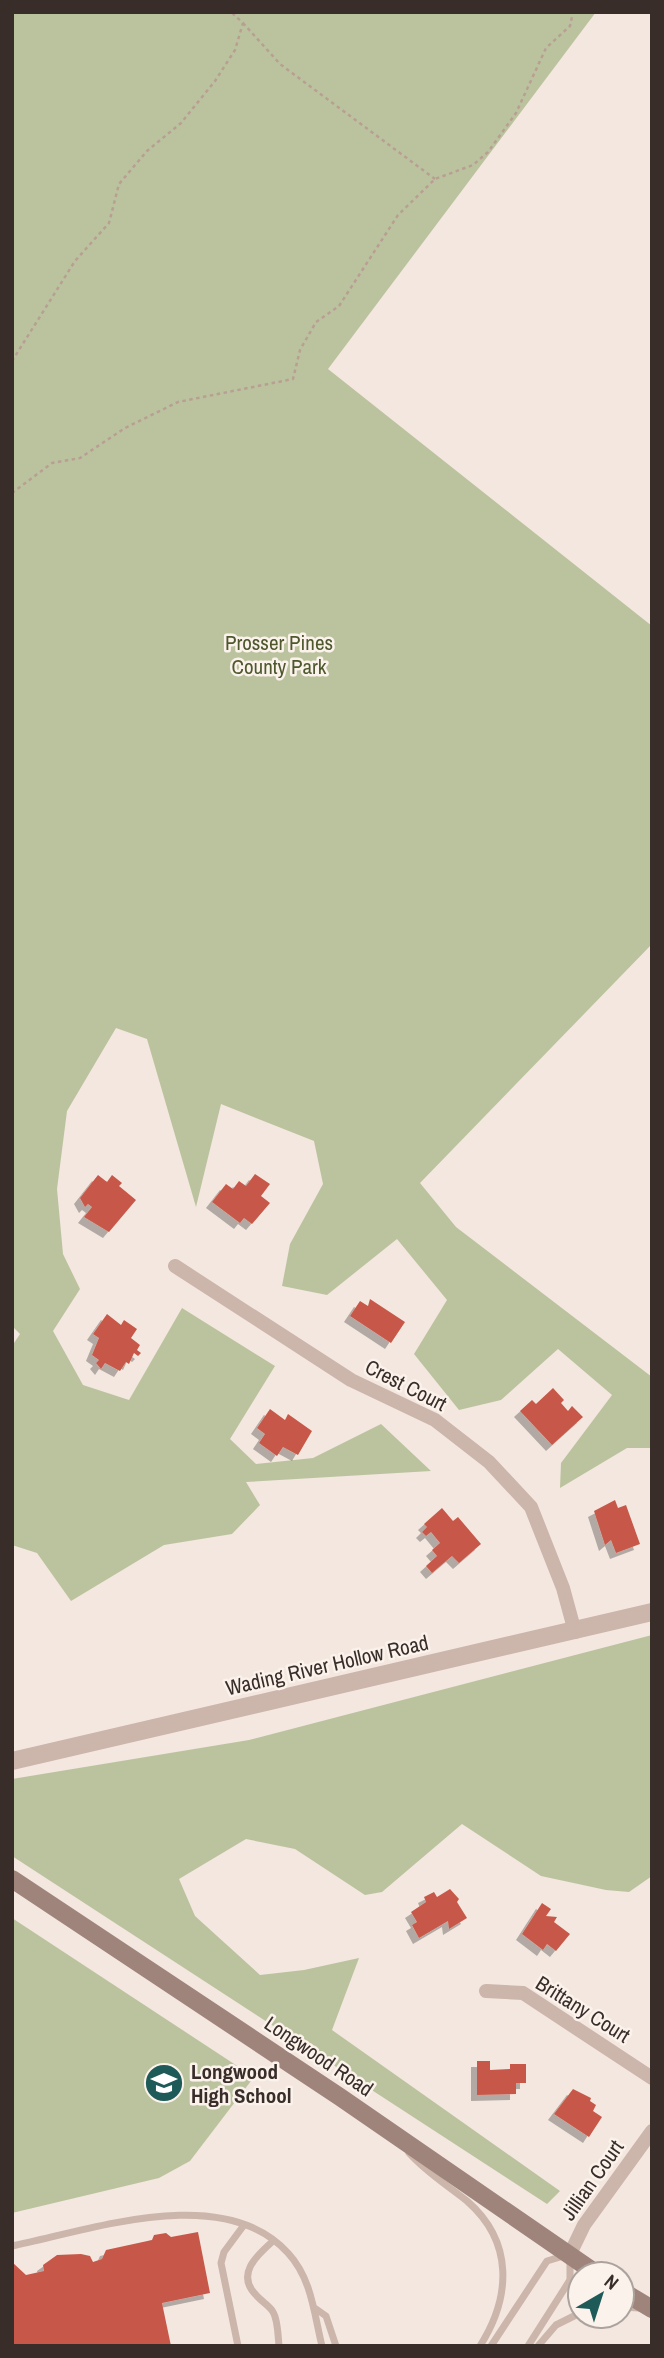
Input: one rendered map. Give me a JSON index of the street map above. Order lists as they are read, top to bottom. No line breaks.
{"streets":{"main road":["Longwood Road"],"street":["Crest Court","Wading River Hollow Road","Brittany Court","Jillian Court"]},"crossings":[["Crest Court","Wading River Hollow Road"],["Longwood Road","Jillian Court"]],"parks":["Prosser Pines County Park"],"places":{"school or university":["Longwood High School"]},"north":"top right"}
